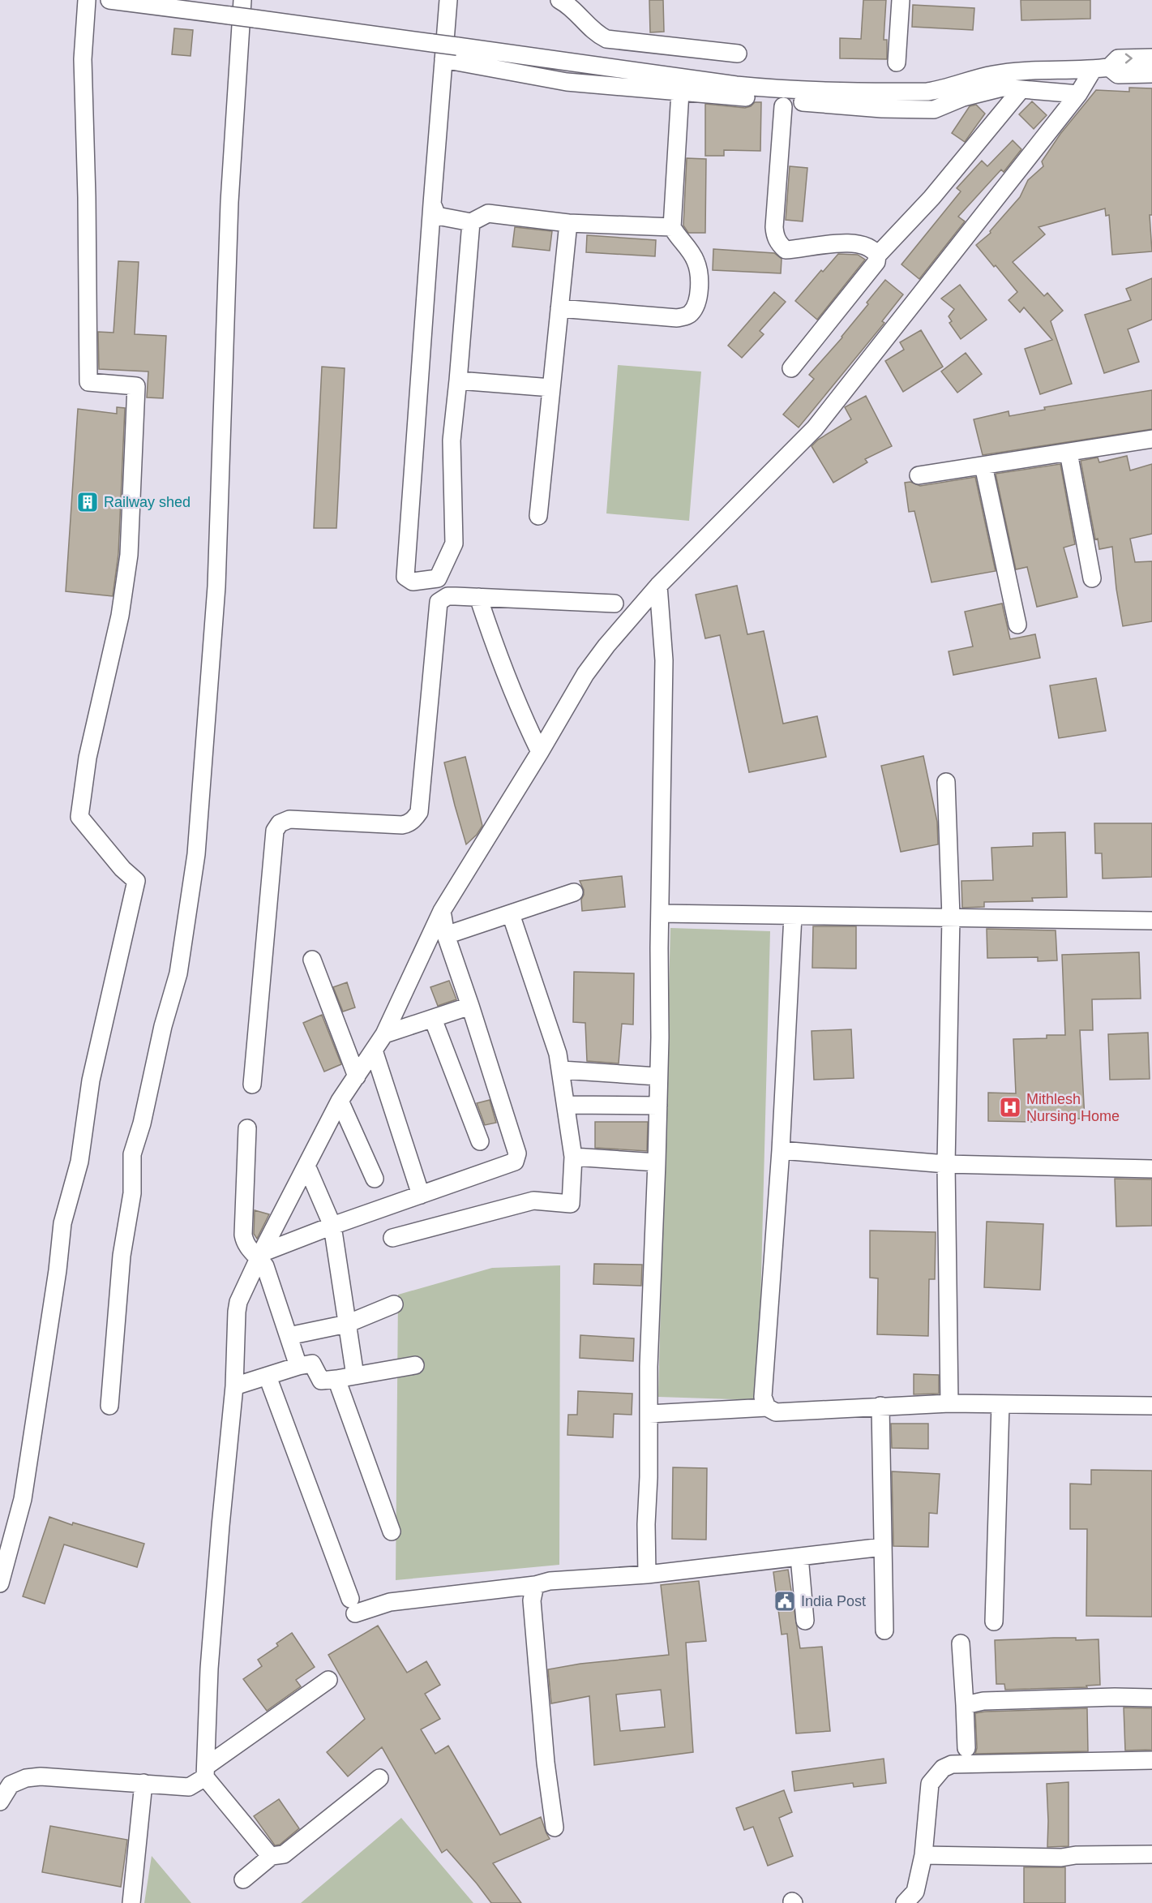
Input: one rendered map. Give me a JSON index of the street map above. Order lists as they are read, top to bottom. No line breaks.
{"places":{"building":["Railway shed"],"hospital":["Mithlesh Nursing Home"],"public building":["India Post"]}}
